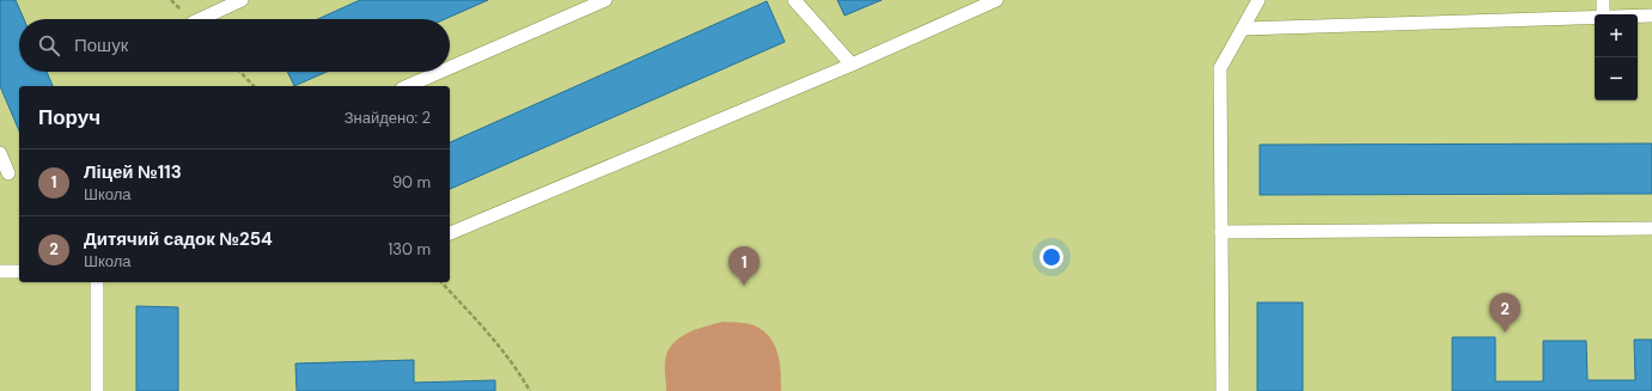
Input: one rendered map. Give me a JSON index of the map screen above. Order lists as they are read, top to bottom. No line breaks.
{"page":{"map_buttons":["+","−"],"search":"Пошук","heading":["Поруч","Знайдено: 2"],"list":[{"mark":"1","name":"Ліцей №113","note":"Школа","value":"90 m"},{"mark":"2","name":"Дитячий садок №254","note":"Школа","value":"130 m"}],"pins":["1","2"]}}
